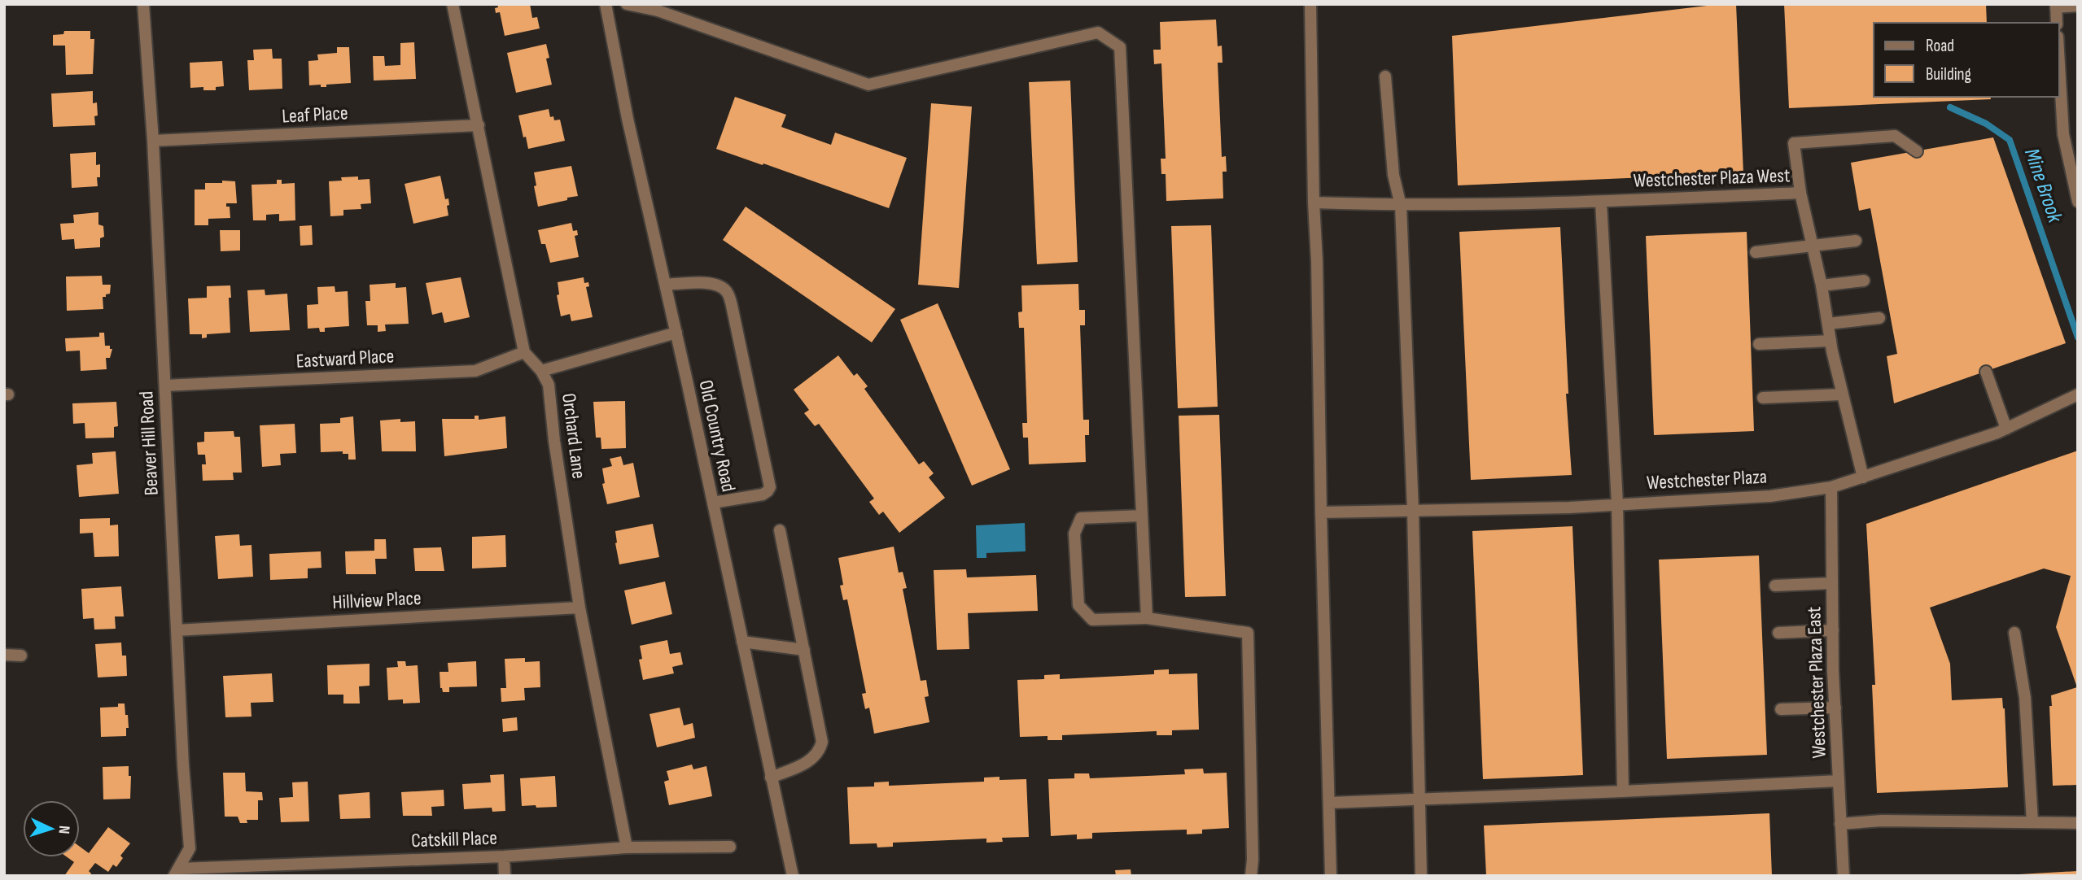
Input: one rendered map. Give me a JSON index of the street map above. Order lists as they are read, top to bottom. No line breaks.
{"streets":{"street":["Leaf Place","Westchester Plaza West","Eastward Place","Orchard Lane","Old Country Road","Beaver Hill Road","Westchester Plaza","Hillview Place","Westchester Plaza East","Catskill Place"]},"crossings":[["Leaf Place","Beaver Hill Road"],["Westchester Plaza West","Westchester Plaza"],["Eastward Place","Orchard Lane"],["Eastward Place","Beaver Hill Road"],["Orchard Lane","Hillview Place"],["Orchard Lane","Catskill Place"],["Beaver Hill Road","Hillview Place"],["Beaver Hill Road","Catskill Place"],["Westchester Plaza","Westchester Plaza East"]],"water":["Mine Brook"],"legend":["Road","Building"],"north":"right"}
